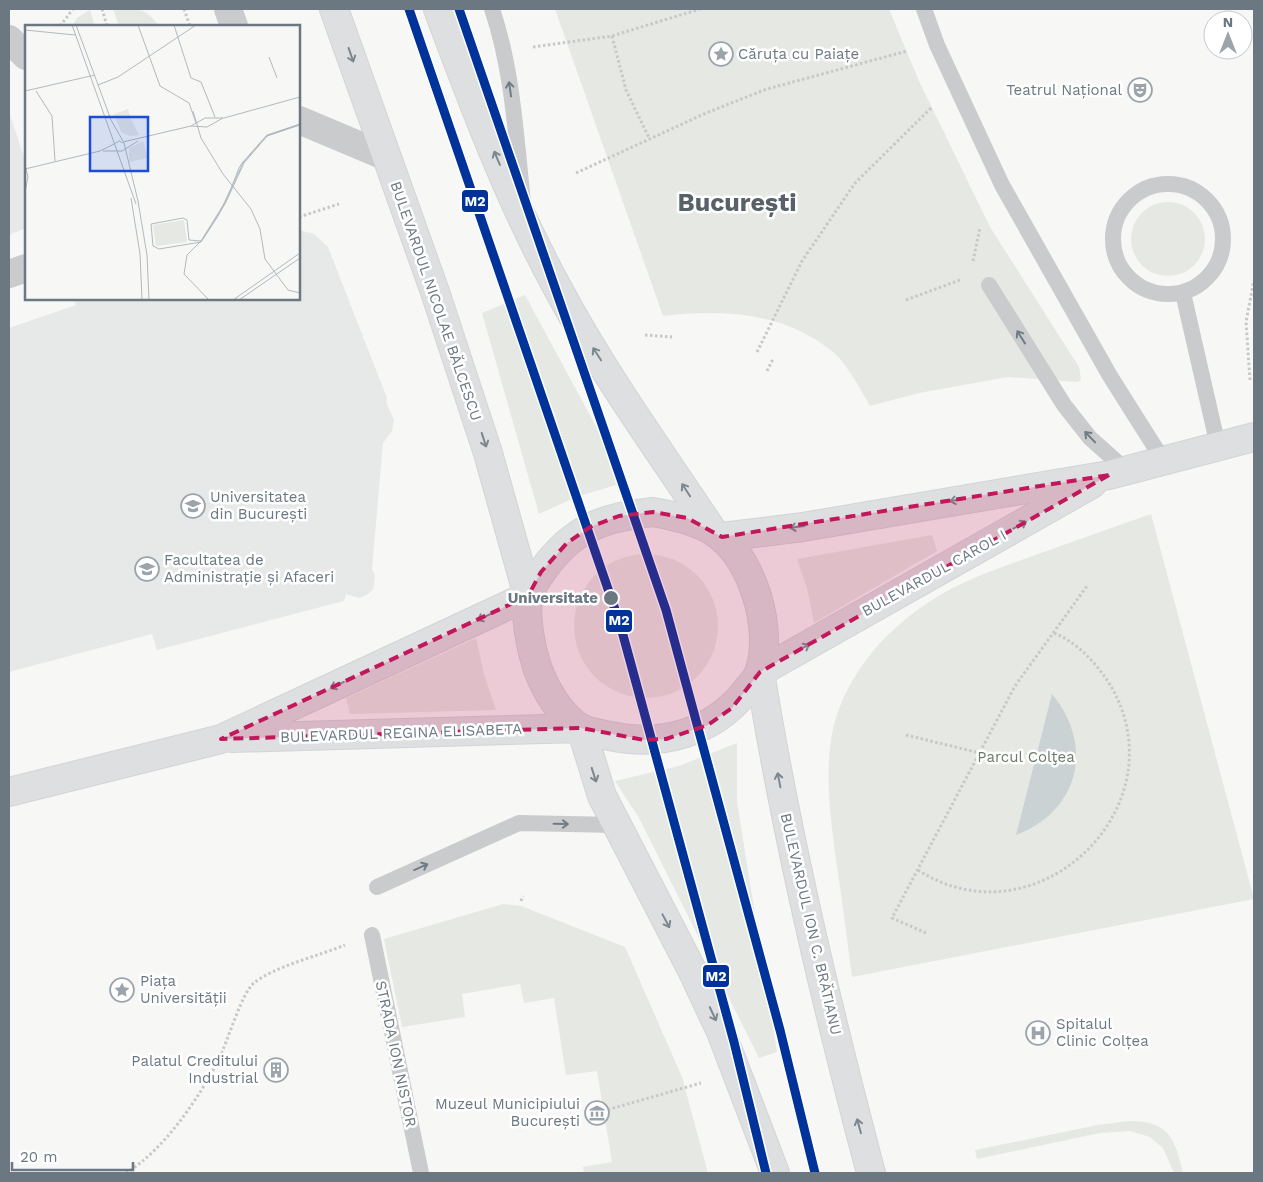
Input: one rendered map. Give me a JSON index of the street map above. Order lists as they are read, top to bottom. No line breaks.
{"streets":{"main road":["BULEVARDUL NICOLAE BĂLCESCU","BULEVARDUL CAROL I","BULEVARDUL REGINA ELISABETA","BULEVARDUL ION C. BRĂTIANU"],"lane":["STRADA ION NISTOR"]},"crossings":[["BULEVARDUL NICOLAE BĂLCESCU","BULEVARDUL REGINA ELISABETA"],["BULEVARDUL CAROL I","BULEVARDUL ION C. BRĂTIANU"]],"districts":["București"],"parks":["Parcul Colţea"],"places":{"place":["Căruța cu Paiațe","Piața Universității"],"theatre":["Teatrul Național"],"school or university":["Universitatea din București","Facultatea de Administrație și Afaceri"],"other":["Universitate"],"hospital":["Spitalul Clinic Colțea"],"building":["Palatul Creditului Industrial"],"museum":["Muzeul Municipiului București"]},"lines":["transit line M2"],"scale_bar":"20 m","north":"top"}
